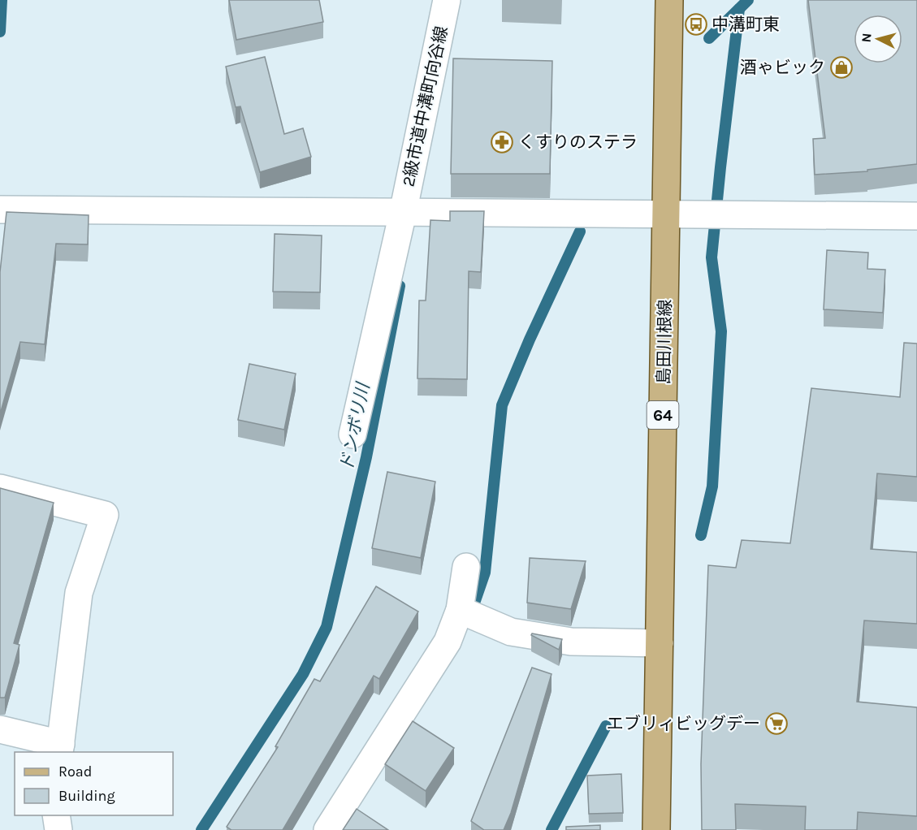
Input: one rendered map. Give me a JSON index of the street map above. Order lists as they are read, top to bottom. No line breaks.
{"streets":{"main road":["島田川根線","64"],"street":["2級市道中溝町向谷線"]},"water":["ドンボリ川"],"places":{"bus stop":["中溝町東"],"shop":["酒ゃビック"],"pharmacy":["くすりのステラ"],"supermarket":["エブリィビッグデー"]},"legend":["Road","Building"],"north":"left"}
